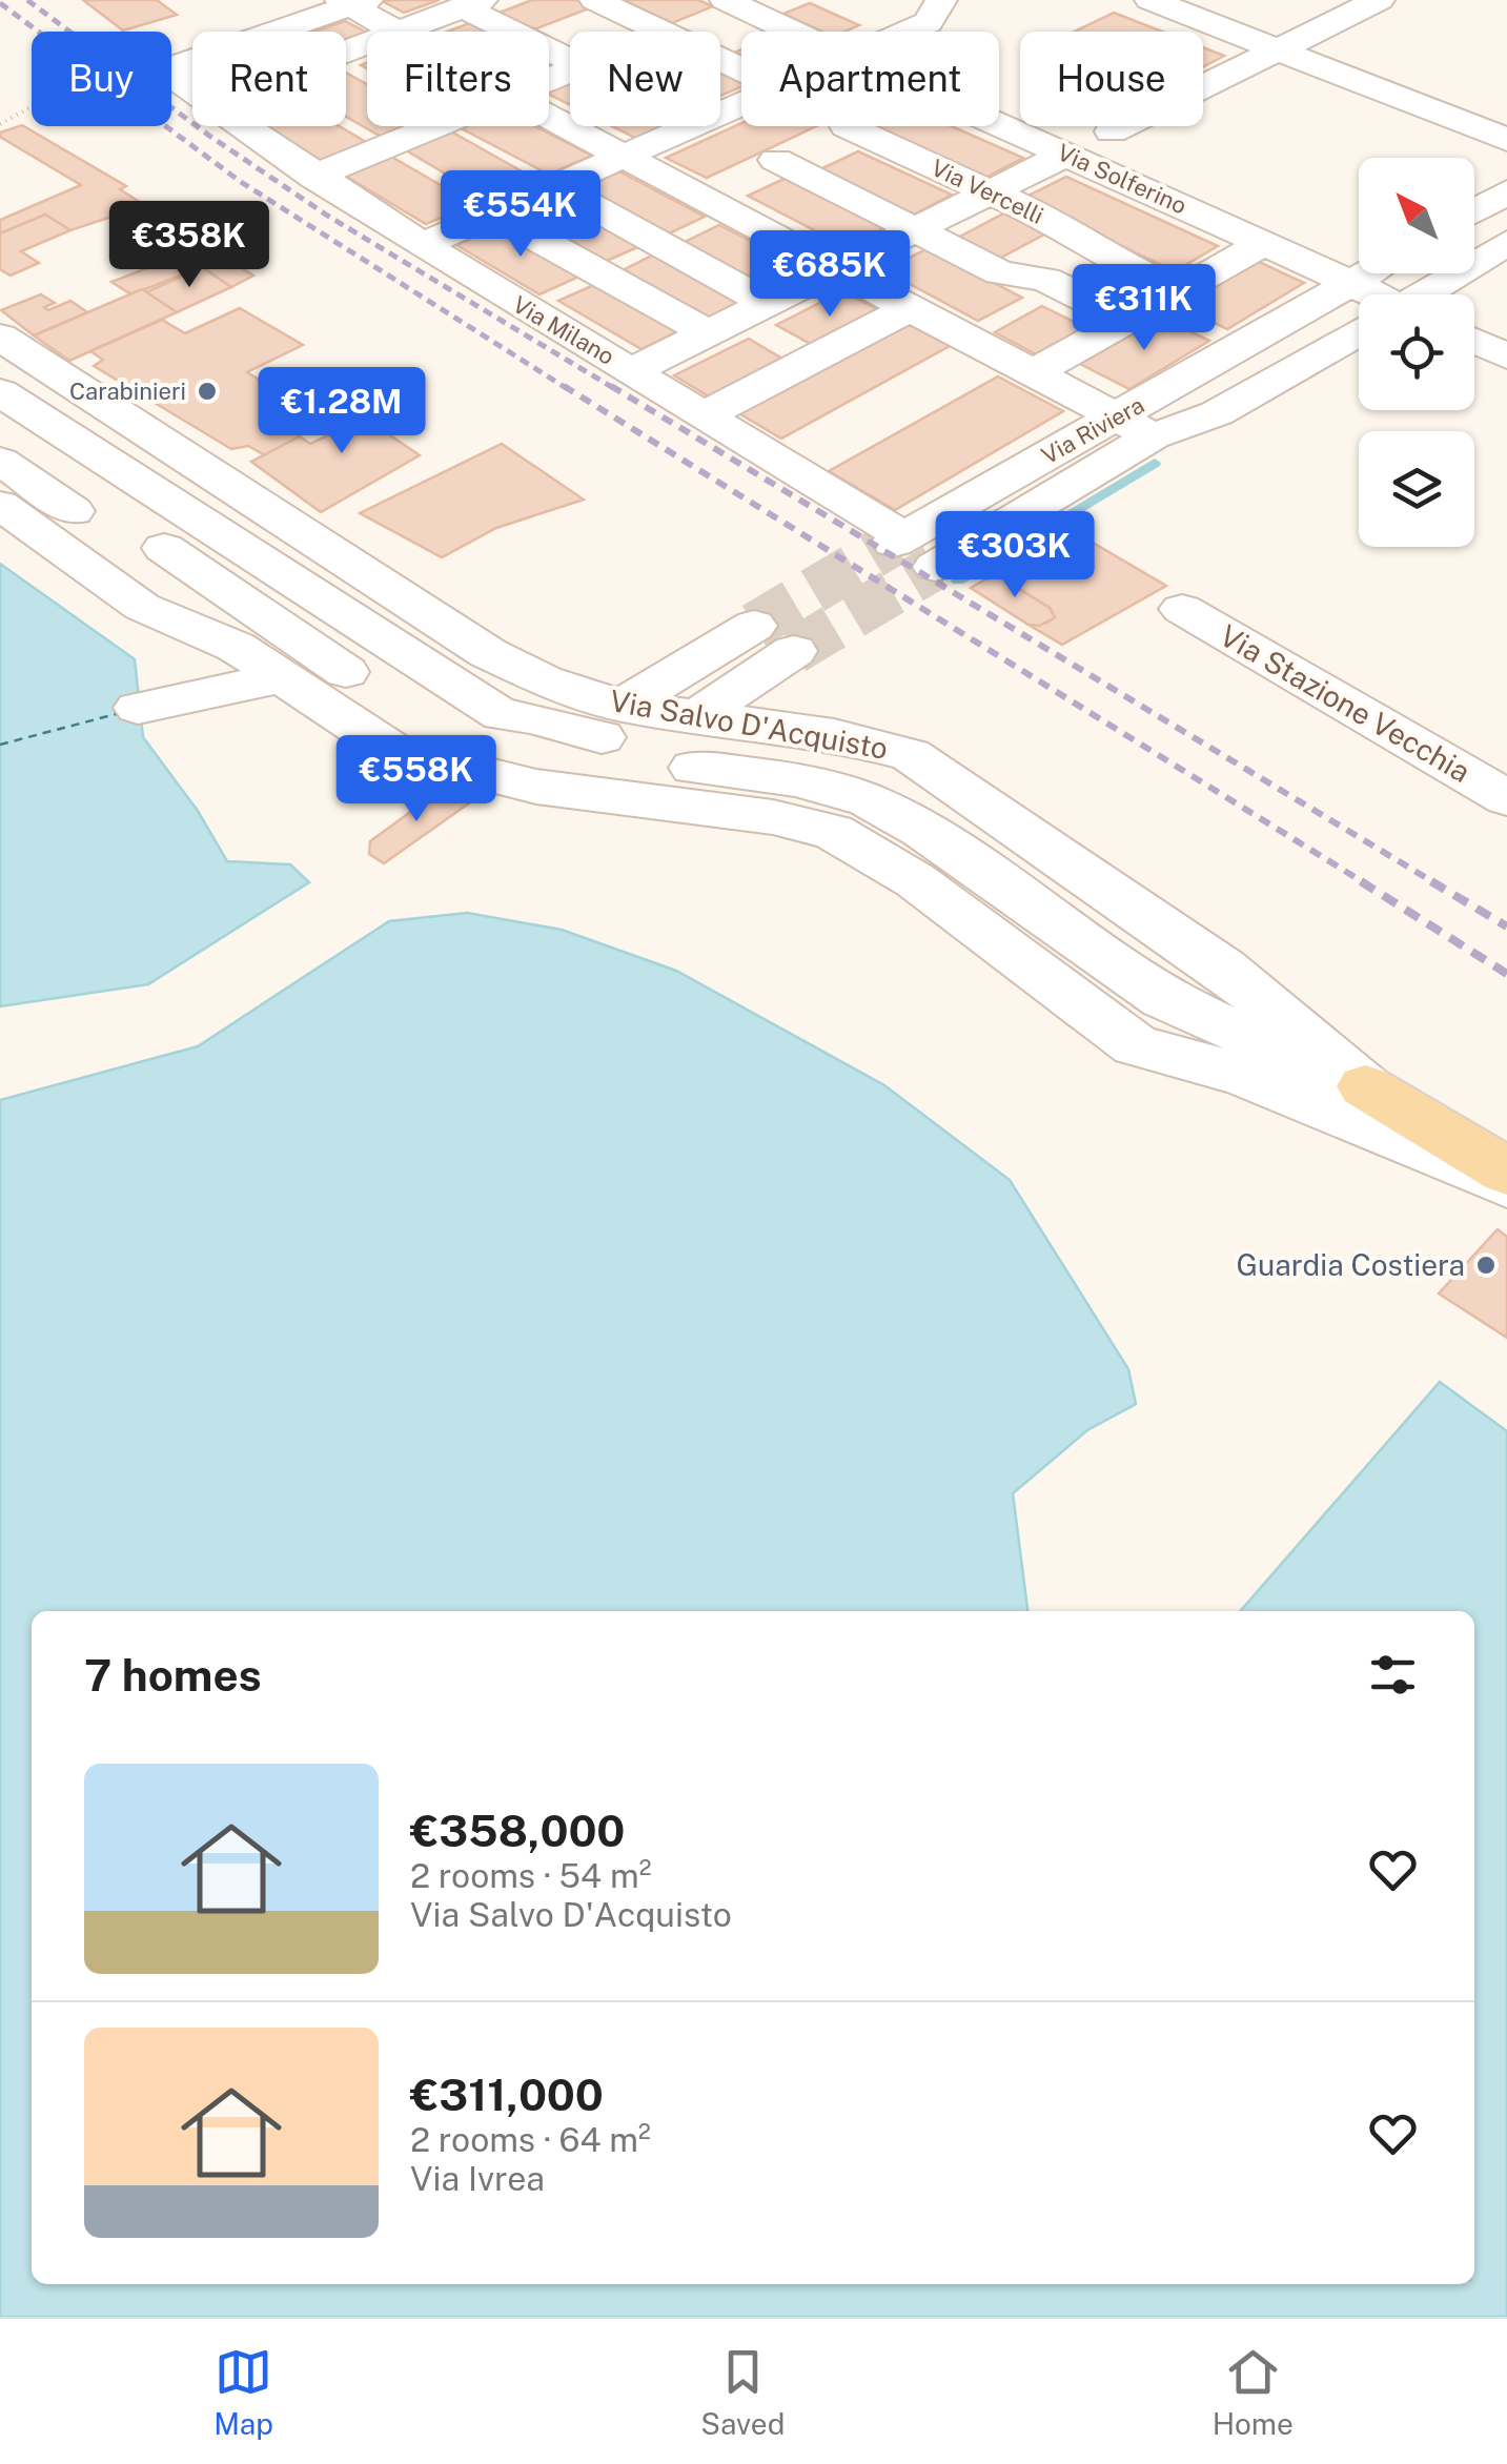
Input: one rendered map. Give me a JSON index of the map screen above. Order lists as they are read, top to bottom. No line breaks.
{"streets":{"street":["Via Solferino","Via Vercelli","Via Milano","Via Riviera","Via Stazione Vecchia","Via Salvo D'Acquisto"]},"crossings":[["Via Solferino","Via Riviera"],["Via Vercelli","Via Riviera"],["Via Milano","Via Riviera"]],"places":["Carabinieri","Guardia Costiera"],"north":"top left","page":{"chip":["Buy","Rent","Filters","New","Apartment","House"],"price":["€554K","€358K","€685K","€311K","€1.28M","€303K","€558K"],"heading":"7 homes","list":[{"name":"€358,000","note":"2 rooms · 54 m² · Via Salvo D'Acquisto"},{"name":"€311,000","note":"2 rooms · 64 m² · Via Ivrea"}],"tabs":["Map","Saved","Home"]}}
